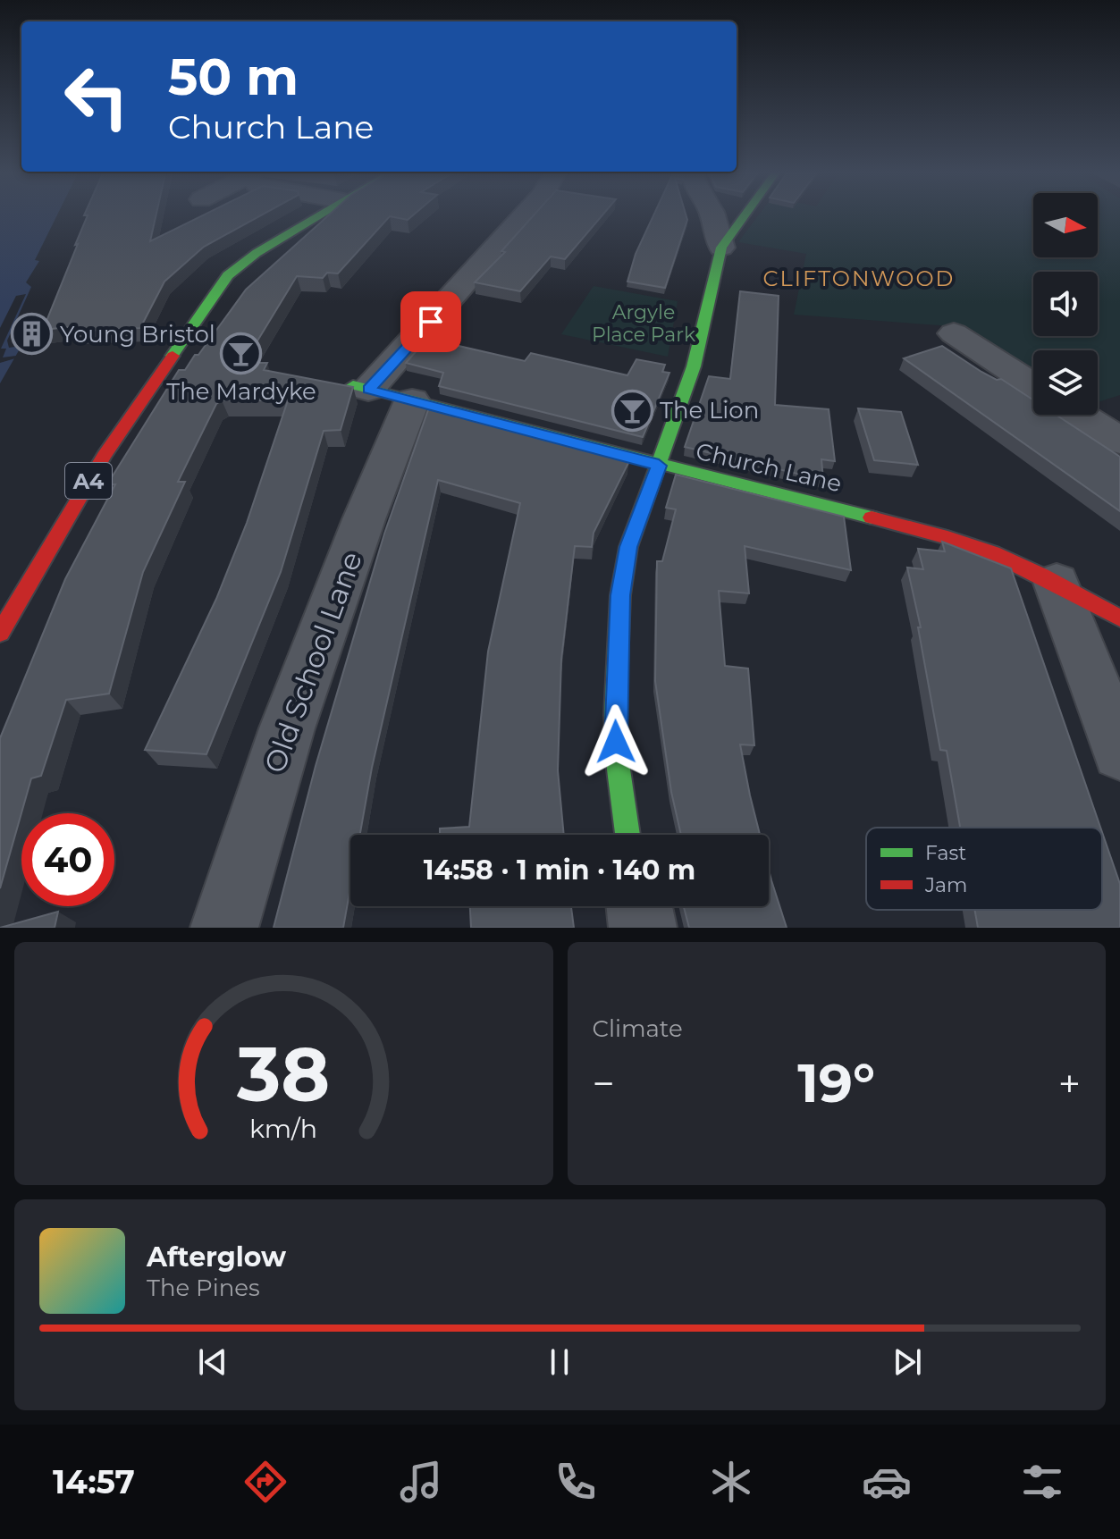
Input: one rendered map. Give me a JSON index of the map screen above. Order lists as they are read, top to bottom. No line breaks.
{"streets":{"street":["Church Lane","A4","Old School Lane"]},"crossings":[["Church Lane","Old School Lane"]],"districts":["CLIFTONWOOD"],"parks":["Argyle Place Park"],"places":{"building":["Young Bristol"],"bar":["The Mardyke","The Lion"]},"legend":["Fast","Jam"],"north":"right","page":{"turn":["50 m","Church Lane"],"limit":"40","trip":"14:58 · 1 min · 140 m","tile":"Climate","heat":["−","19°","+"],"song":["Afterglow","The Pines"],"tabs":"14:57","gauge":["38","km/h"]}}
